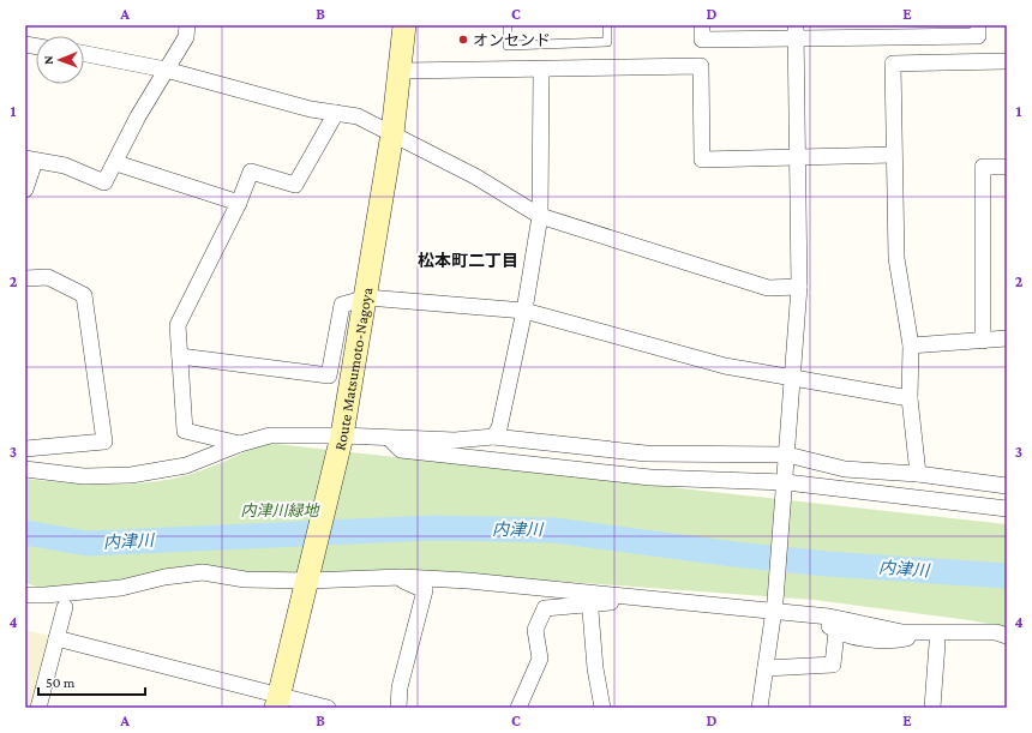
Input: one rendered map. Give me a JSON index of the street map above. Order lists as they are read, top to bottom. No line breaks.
{"streets":{"main road":["Route Matsumoto-Nagoya"]},"districts":["松本町二丁目"],"water":["内津川"],"parks":["内津川緑地"],"places":["オンセンド"],"scale_bar":"50 m","north":"left","grid":{"columns":["A","B","C","D","E"],"rows":["1","2","3","4"]}}
